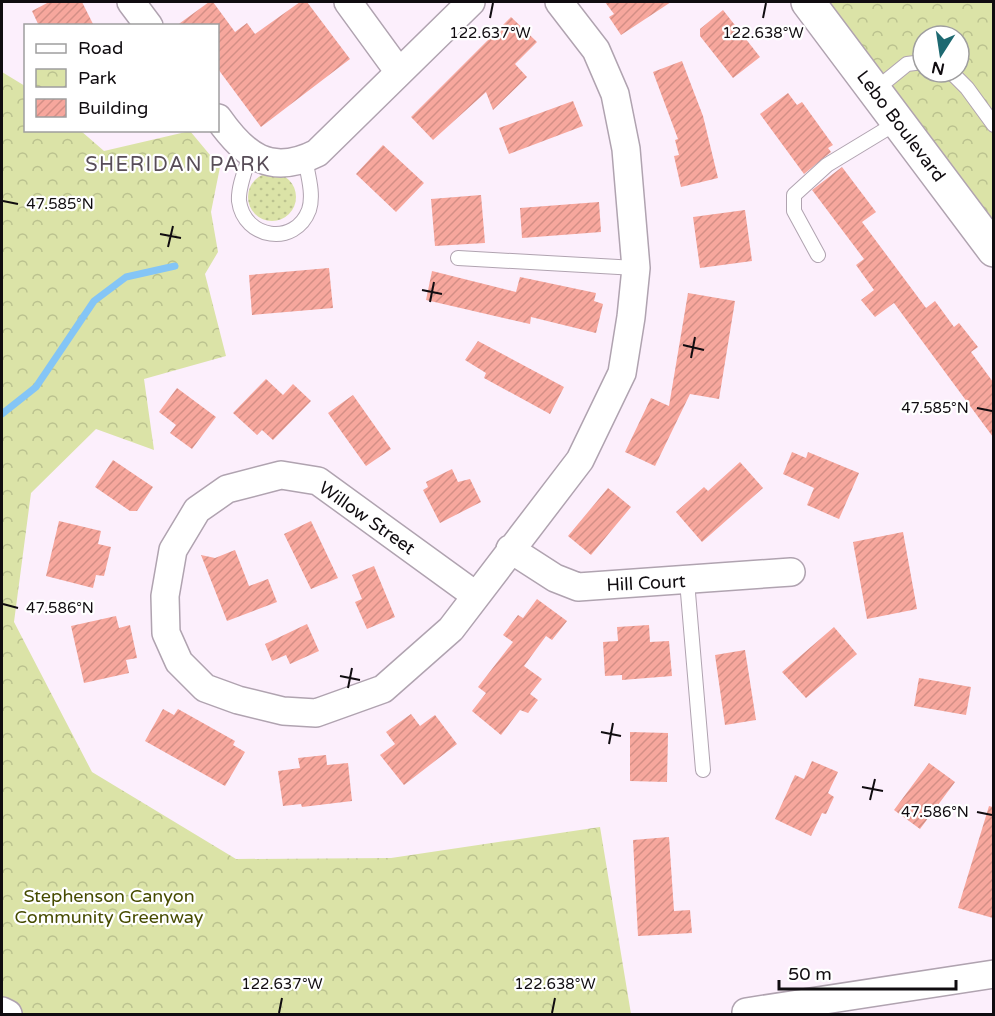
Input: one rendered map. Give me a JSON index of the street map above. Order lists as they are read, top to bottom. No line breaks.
{"streets":{"main road":["Lebo Boulevard"],"street":["Willow Street","Hill Court"]},"crossings":[["Willow Street","Hill Court"]],"districts":["SHERIDAN PARK"],"parks":["Stephenson Canyon Community Greenway"],"legend":["Road","Park","Building"],"scale_bar":"50 m","north":"bottom","coordinates":["122.637°W","122.638°W","47.585°N","47.586°N"]}
